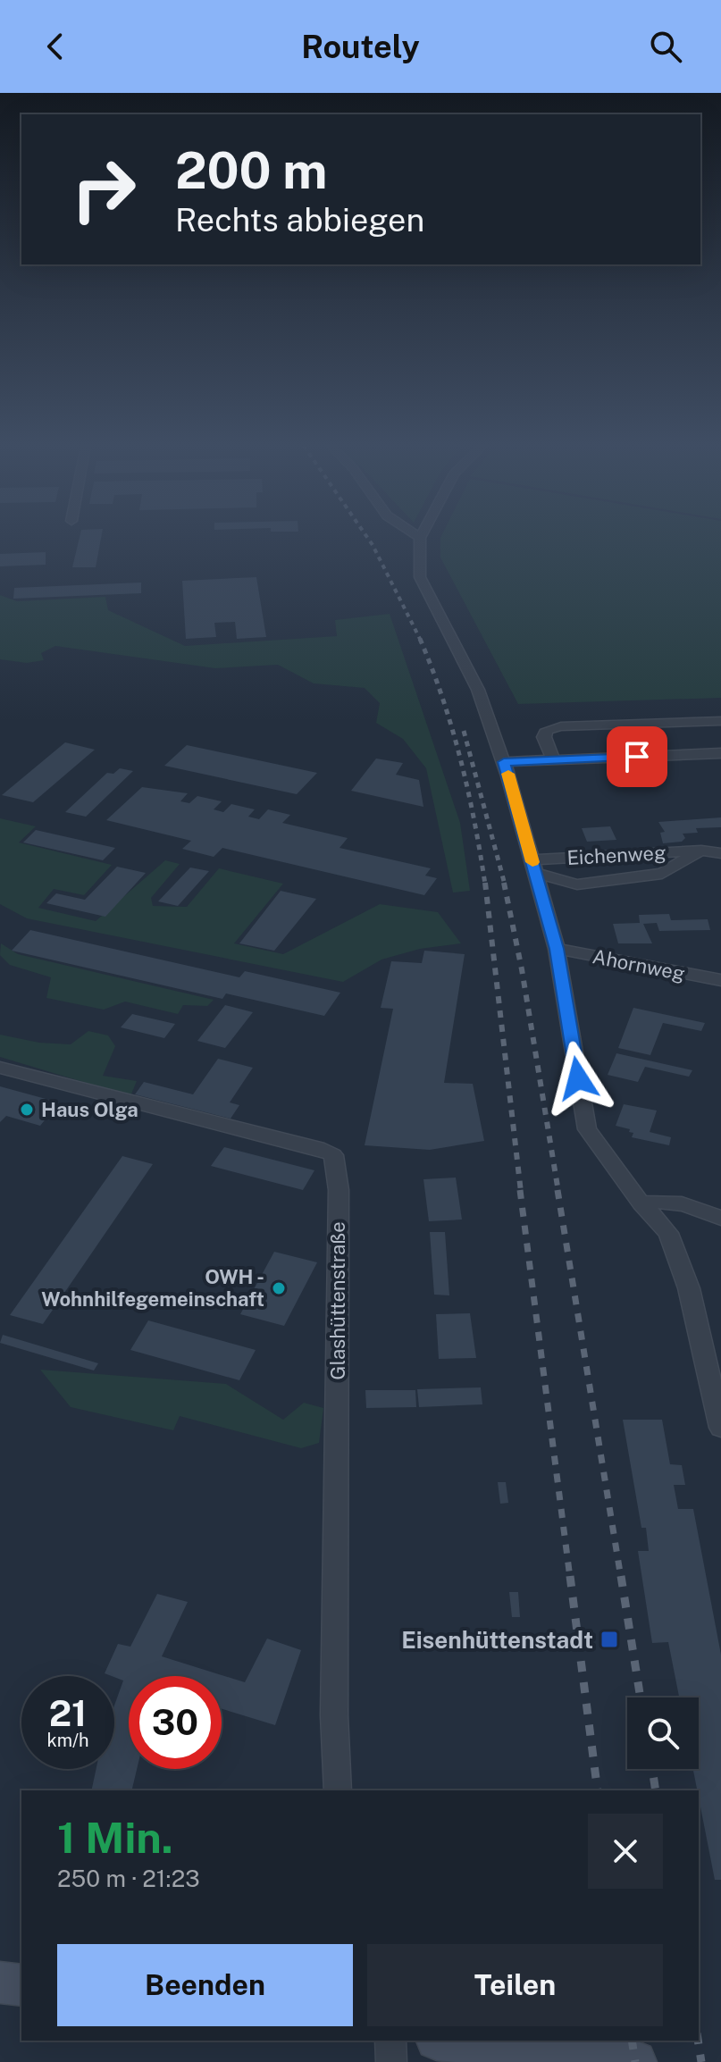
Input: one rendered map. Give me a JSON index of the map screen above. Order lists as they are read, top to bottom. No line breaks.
{"streets":{"street":["Eichenweg","Ahornweg","Glashüttenstraße"]},"places":{"other":["Haus Olga","OWH - Wohnhilfegemeinschaft"],"transit":["Eisenhüttenstadt"]},"page":{"header":"Routely","turn":["200 m","Rechts abbiegen"],"speed":"21 km/h","limit":"30","heading":["1 Min.","250 m · 21:23"],"buttons":["Beenden","Teilen"]}}
